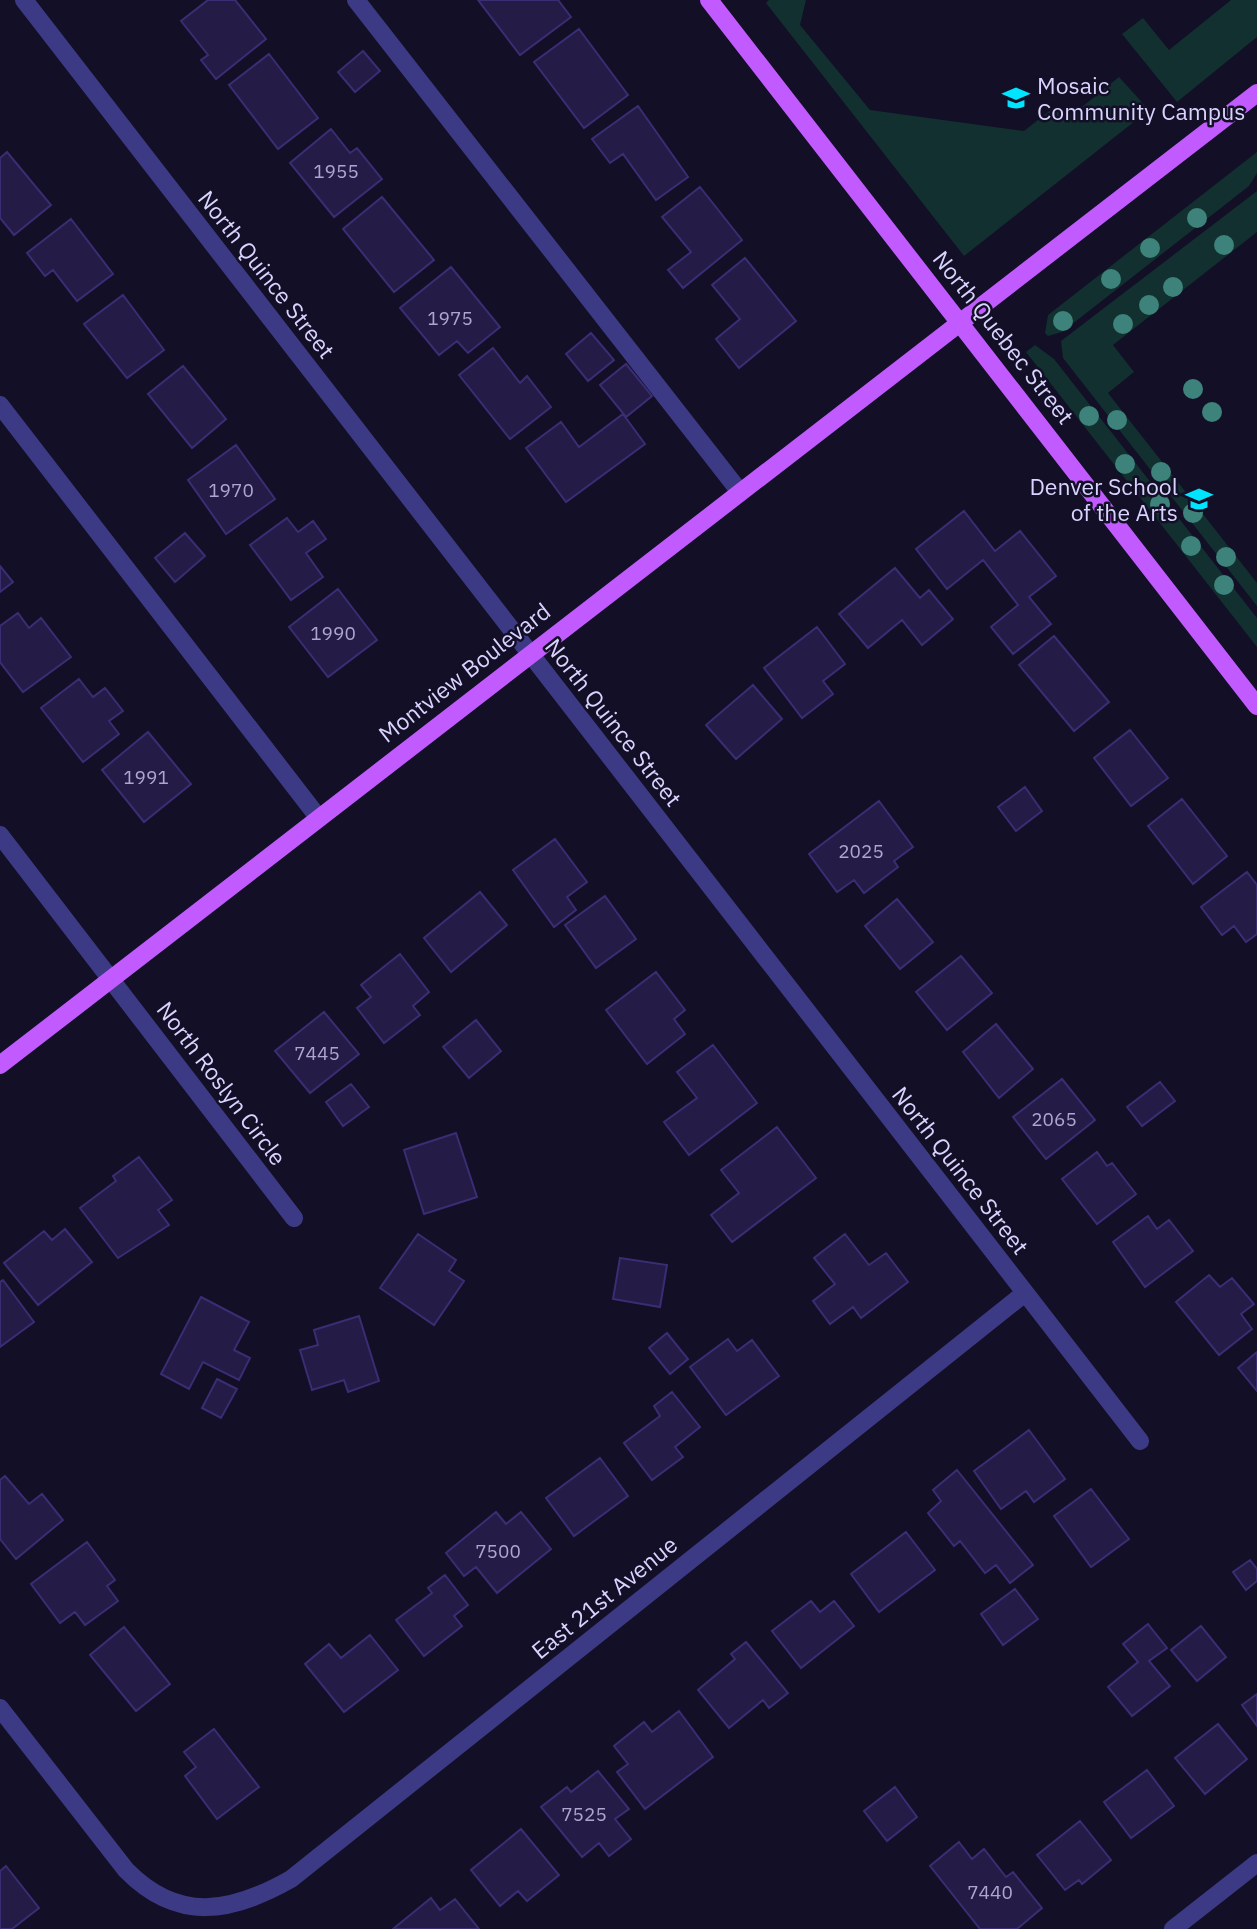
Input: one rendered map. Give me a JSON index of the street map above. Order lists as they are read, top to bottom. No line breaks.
{"streets":{"main road":["North Quebec Street","Montview Boulevard"],"street":["North Quince Street","North Roslyn Circle","East 21st Avenue"]},"crossings":[["North Quince Street","Montview Boulevard"],["North Quince Street","East 21st Avenue"],["North Quebec Street","Montview Boulevard"],["Montview Boulevard","North Roslyn Circle"]],"places":{"school or university":["Mosaic Community Campus","Denver School of the Arts"]},"house_numbers":["1955","1975","1970","1990","1991","2025","7445","2065","7500","7525","7440"]}
